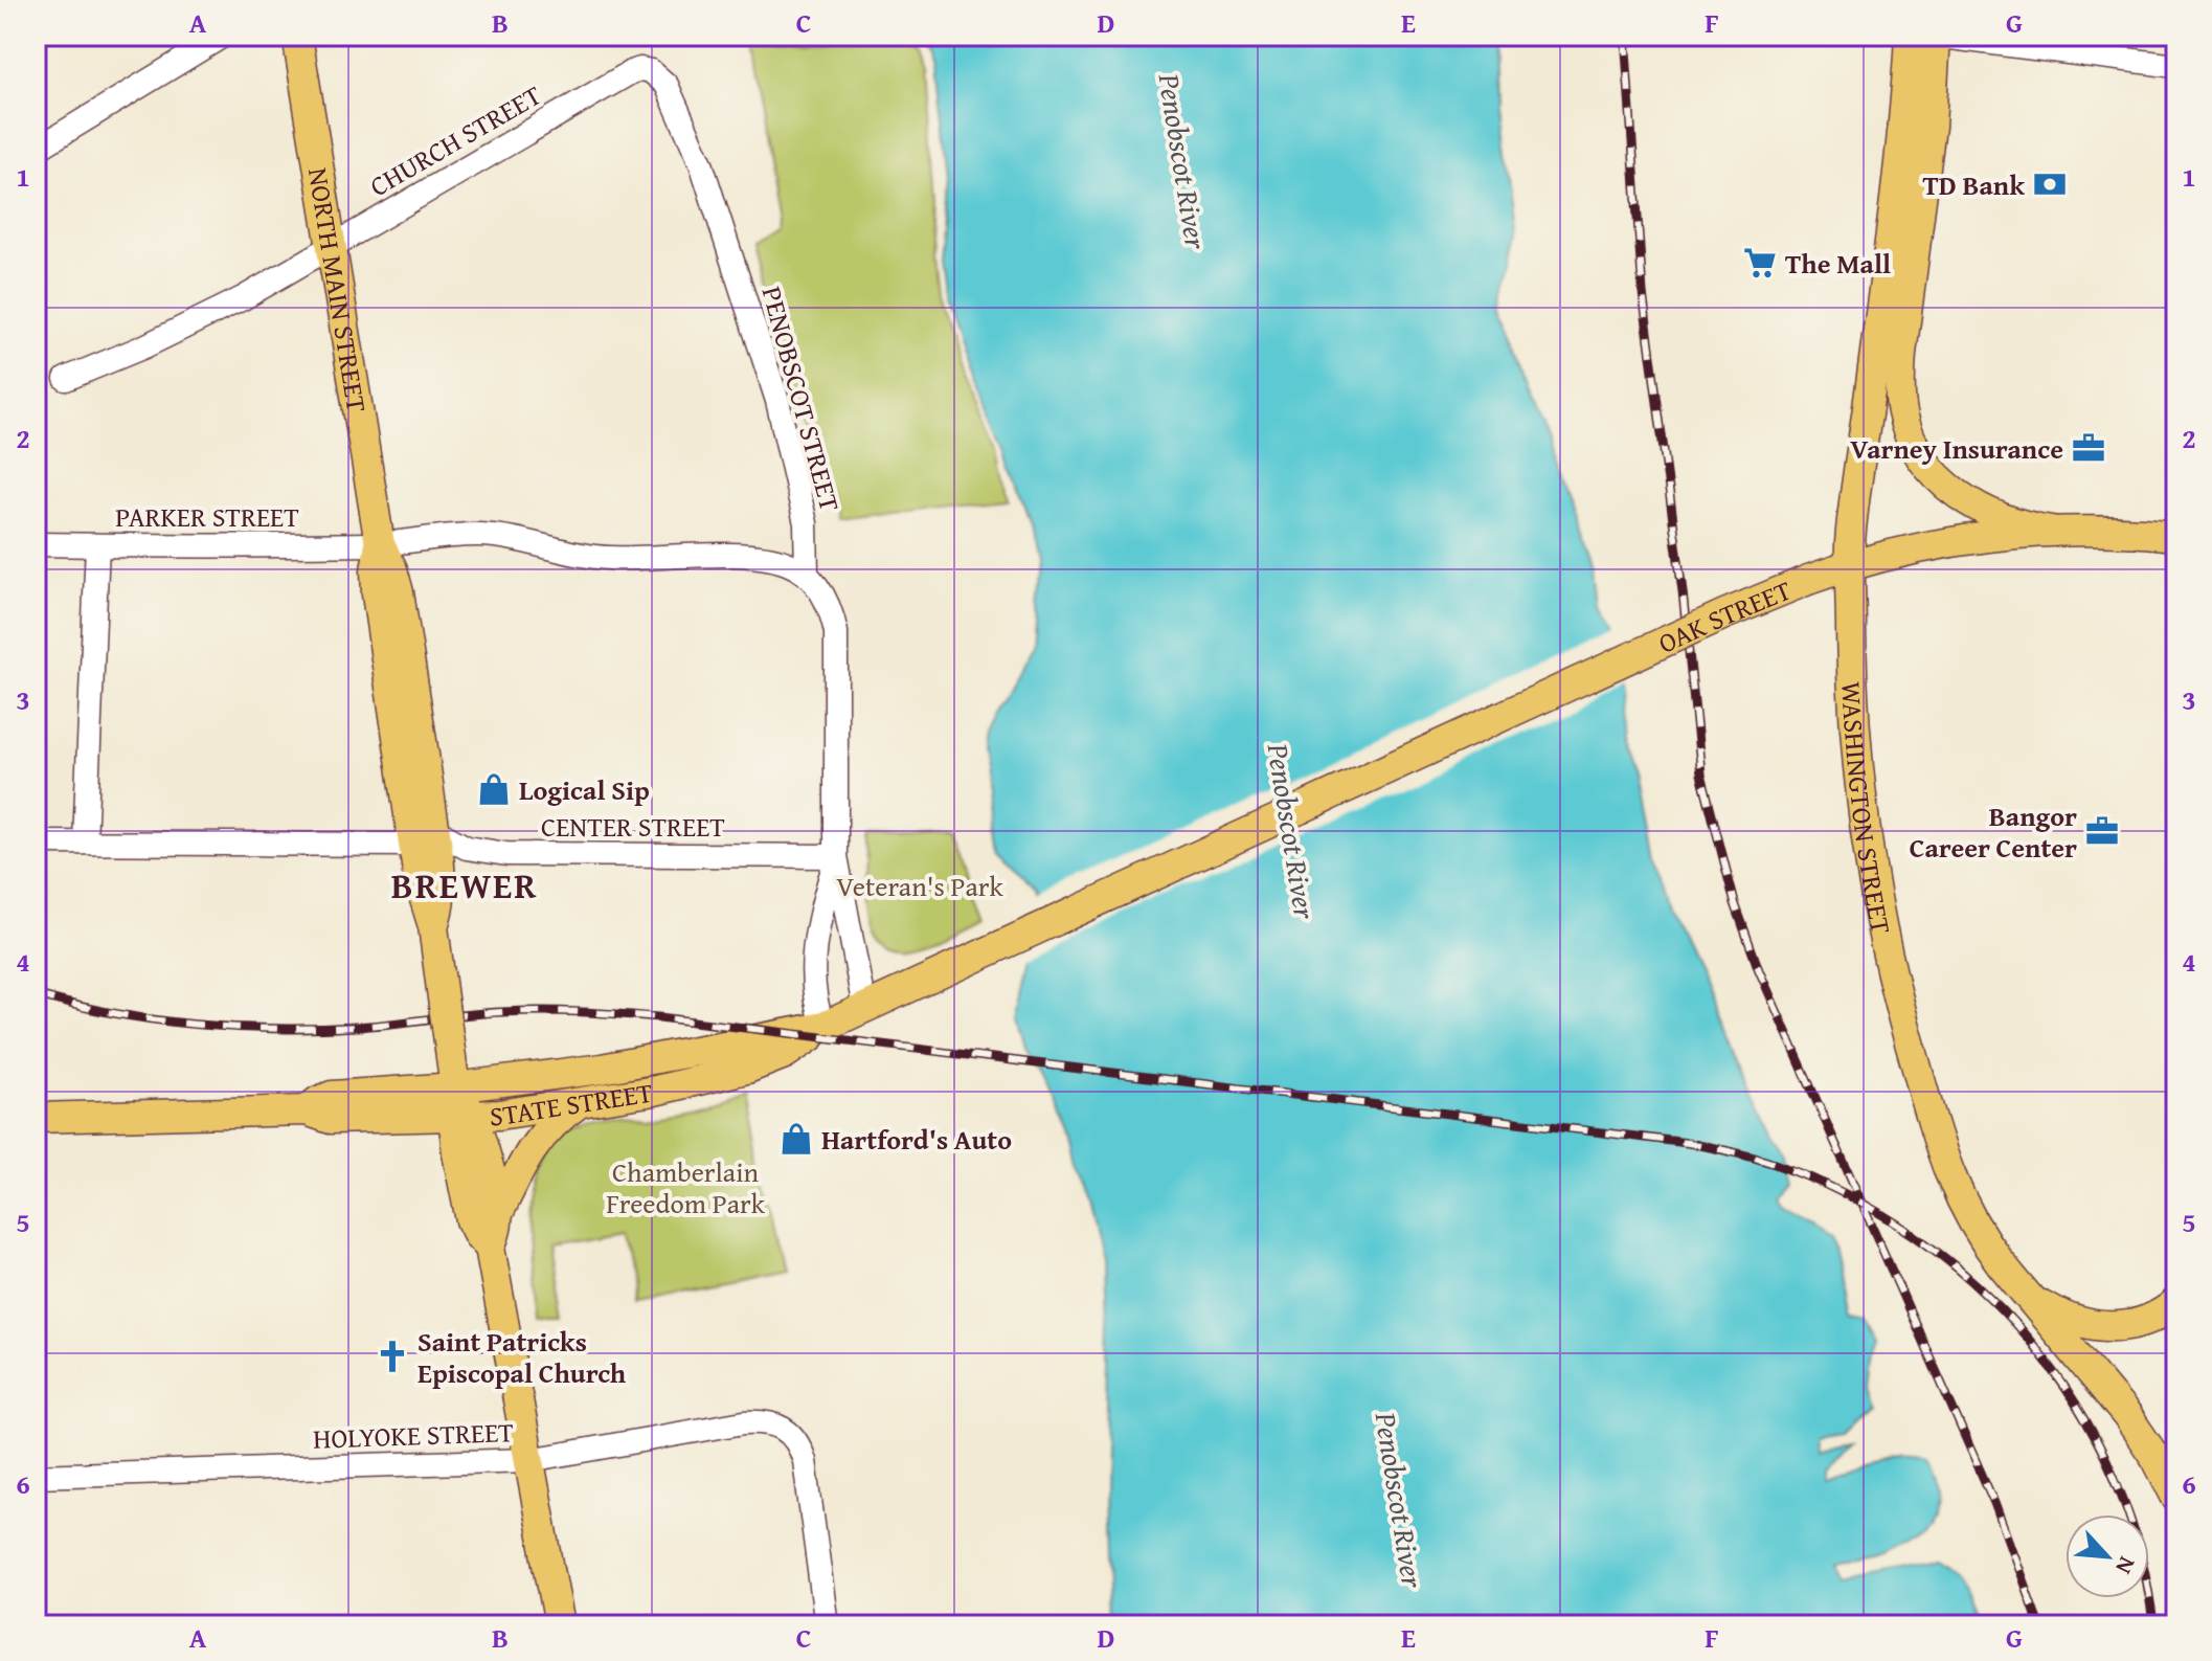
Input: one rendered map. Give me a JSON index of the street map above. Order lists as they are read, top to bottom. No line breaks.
{"streets":{"main road":["NORTH MAIN STREET","OAK STREET","WASHINGTON STREET","STATE STREET"],"street":["CHURCH STREET","PENOBSCOT STREET","PARKER STREET","CENTER STREET","HOLYOKE STREET"]},"crossings":[["CHURCH STREET","NORTH MAIN STREET"],["CHURCH STREET","PENOBSCOT STREET"],["NORTH MAIN STREET","PARKER STREET"],["NORTH MAIN STREET","CENTER STREET"],["NORTH MAIN STREET","STATE STREET"],["NORTH MAIN STREET","HOLYOKE STREET"],["PENOBSCOT STREET","PARKER STREET"],["OAK STREET","WASHINGTON STREET"],["OAK STREET","STATE STREET"]],"districts":["BREWER"],"water":["Penobscot River"],"parks":["Veteran's Park","Chamberlain Freedom Park"],"places":{"bank":["TD Bank"],"supermarket":["The Mall"],"office":["Varney Insurance","Bangor Career Center"],"shop":["Logical Sip","Hartford's Auto"],"church":["Saint Patricks Episcopal Church"]},"north":"bottom right","grid":{"columns":["A","B","C","D","E","F","G"],"rows":["1","2","3","4","5","6"]}}
